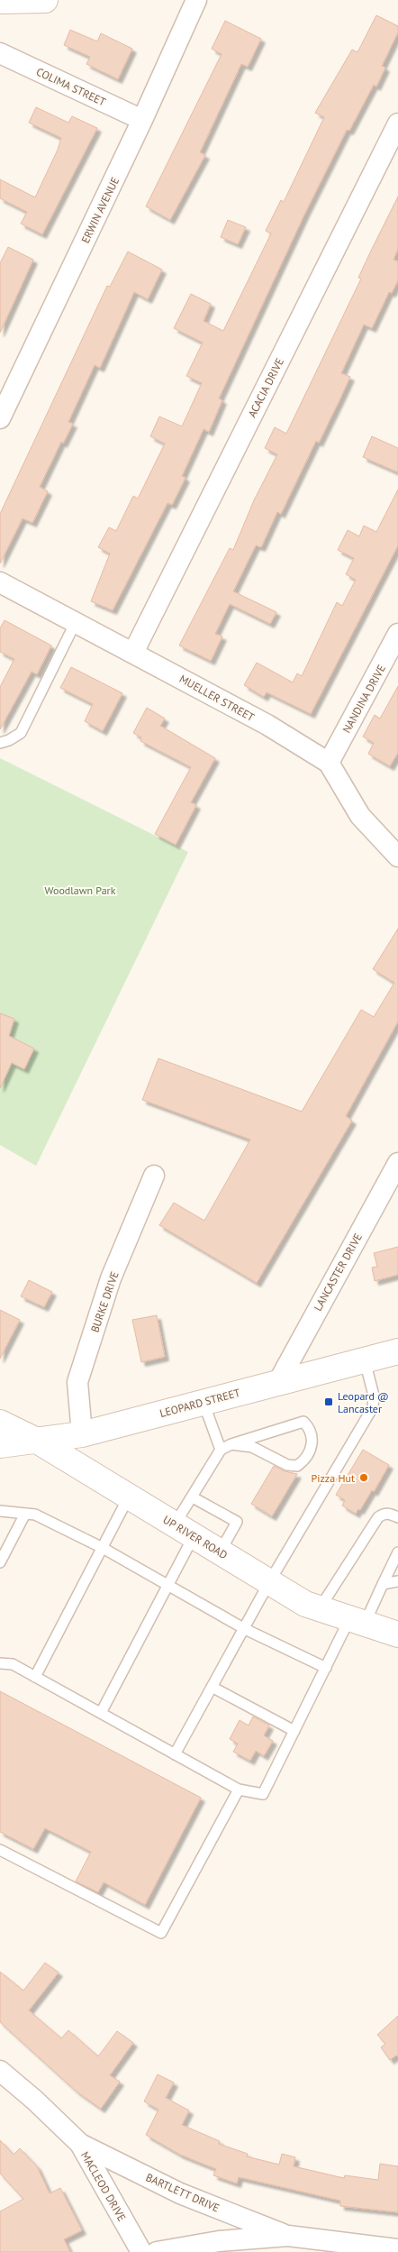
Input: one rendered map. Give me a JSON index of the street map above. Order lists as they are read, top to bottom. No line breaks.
{"streets":{"main road":["LEOPARD STREET","UP RIVER ROAD"],"street":["COLIMA STREET","ERWIN AVENUE","ACACIA DRIVE","MUELLER STREET","NANDINA DRIVE","LANCASTER DRIVE","BURKE DRIVE","MACLEOD DRIVE","BARTLETT DRIVE"]},"crossings":[["COLIMA STREET","ERWIN AVENUE"],["ACACIA DRIVE","MUELLER STREET"],["MUELLER STREET","NANDINA DRIVE"],["LANCASTER DRIVE","LEOPARD STREET"],["BURKE DRIVE","LEOPARD STREET"],["LEOPARD STREET","UP RIVER ROAD"],["MACLEOD DRIVE","BARTLETT DRIVE"]],"parks":["Woodlawn Park"],"places":{"transit":["Leopard @ Lancaster"],"other":["Pizza Hut"]}}
